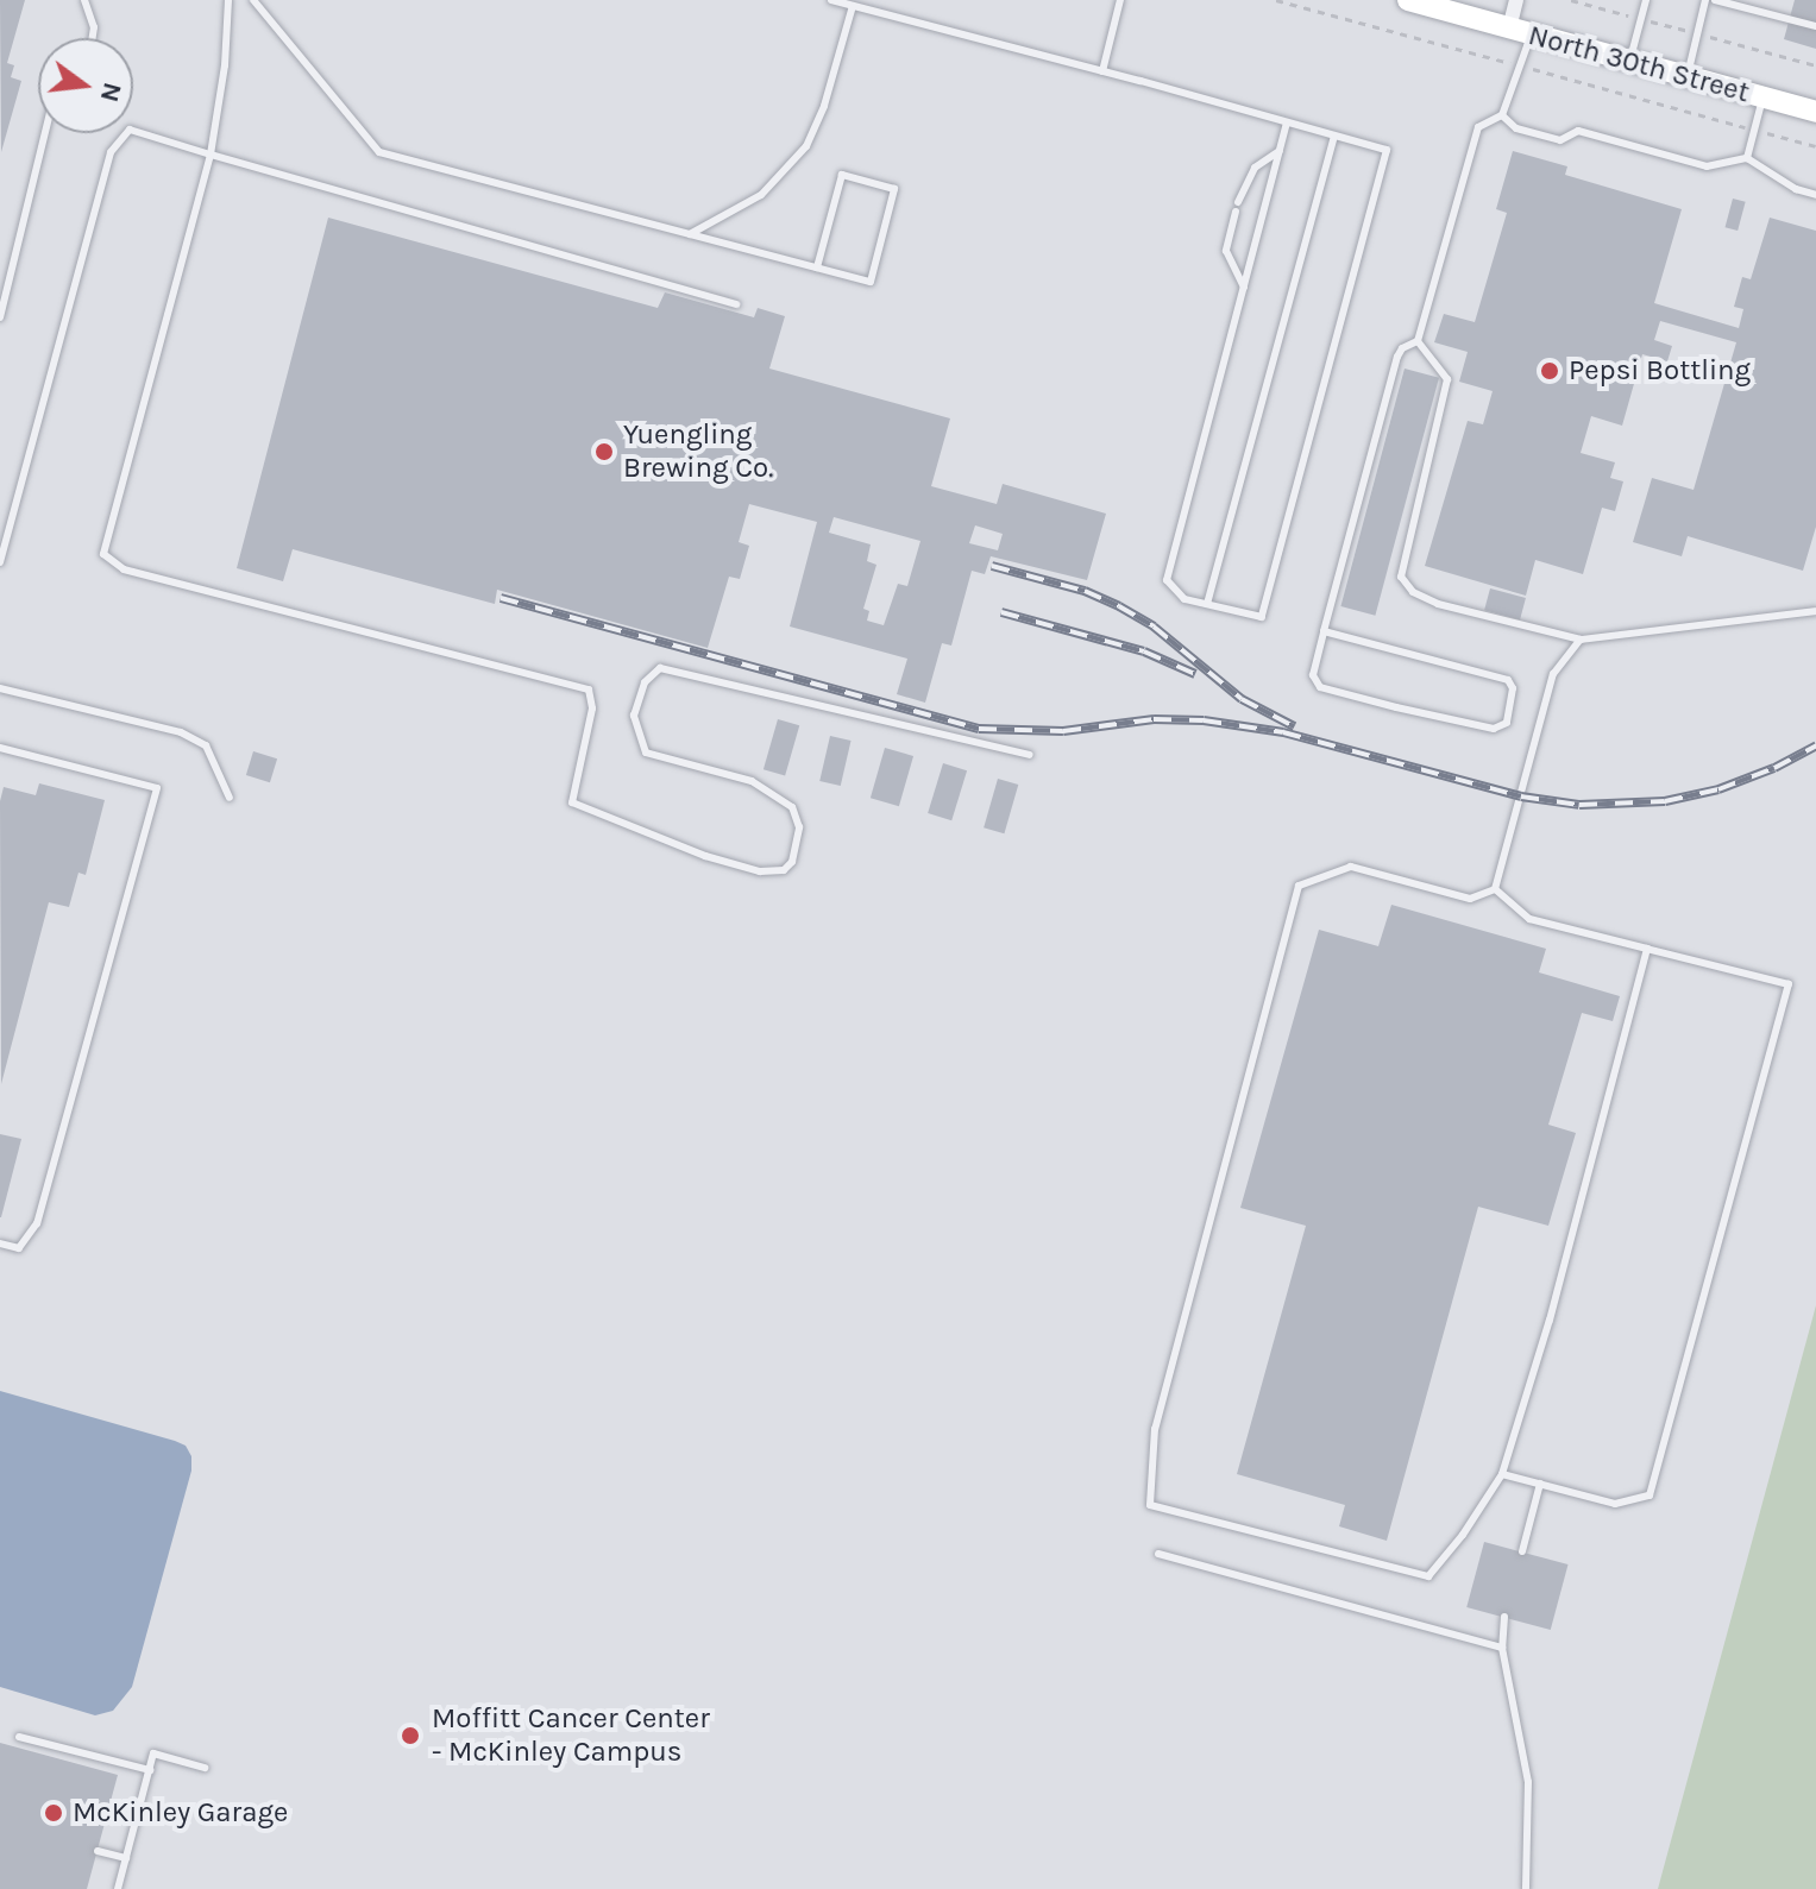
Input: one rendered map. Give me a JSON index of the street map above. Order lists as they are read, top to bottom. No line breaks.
{"streets":{"main road":["North 30th Street"]},"places":["Pepsi Bottling","Yuengling Brewing Co.","Moffitt Cancer Center - McKinley Campus","McKinley Garage"],"north":"right"}
